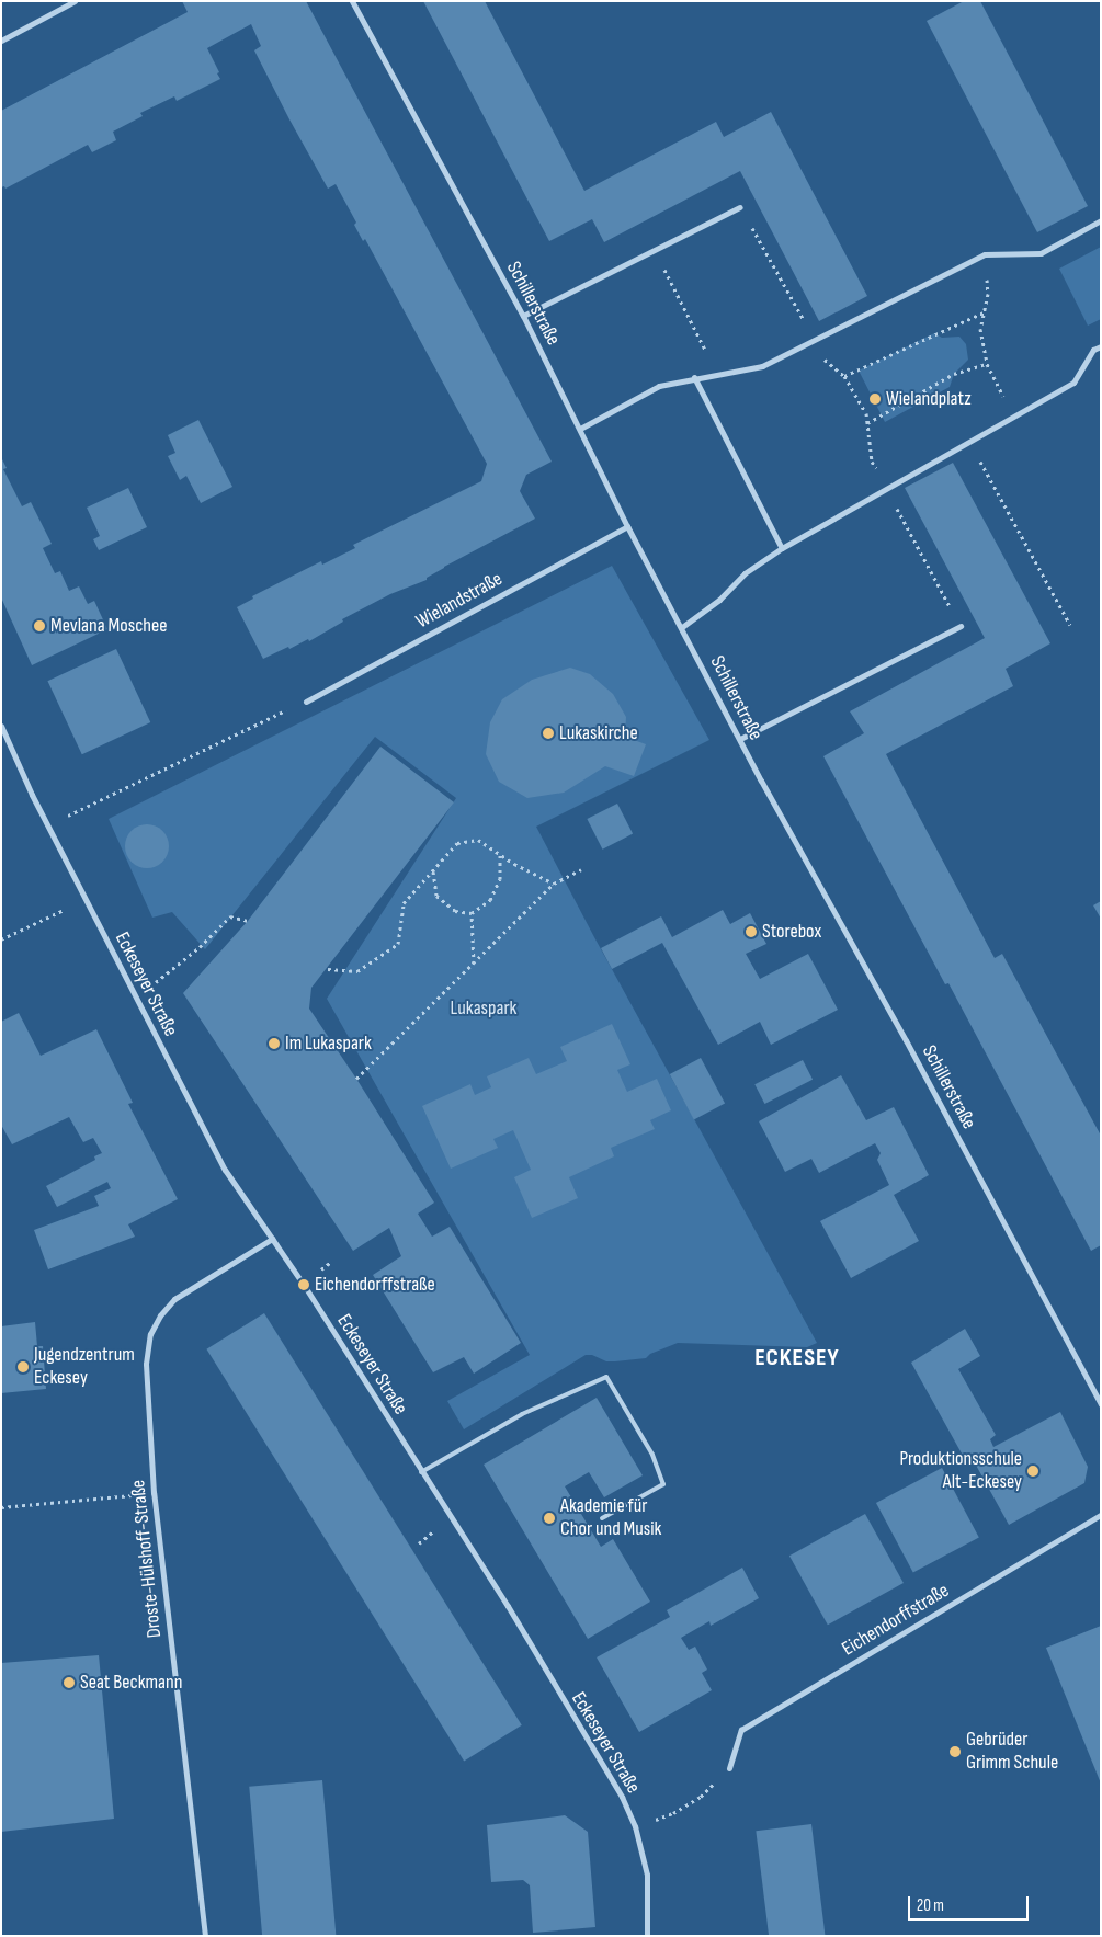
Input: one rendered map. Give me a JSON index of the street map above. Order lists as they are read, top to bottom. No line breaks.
{"streets":{"street":["Schillerstraße","Wielandstraße","Eckeseyer Straße","Droste-Hülshoff-Straße","Eichendorffstraße"]},"crossings":[["Schillerstraße","Wielandstraße"],["Eckeseyer Straße","Droste-Hülshoff-Straße"]],"districts":["ECKESEY"],"parks":["Lukaspark"],"places":["Wielandplatz","Mevlana Moschee","Lukaskirche","Storebox","Im Lukaspark","Eichendorffstraße","Jugendzentrum Eckesey","Produktionsschule Alt-Eckesey","Akademie für Chor und Musik","Seat Beckmann","Gebrüder Grimm Schule"],"scale_bar":"20 m"}
